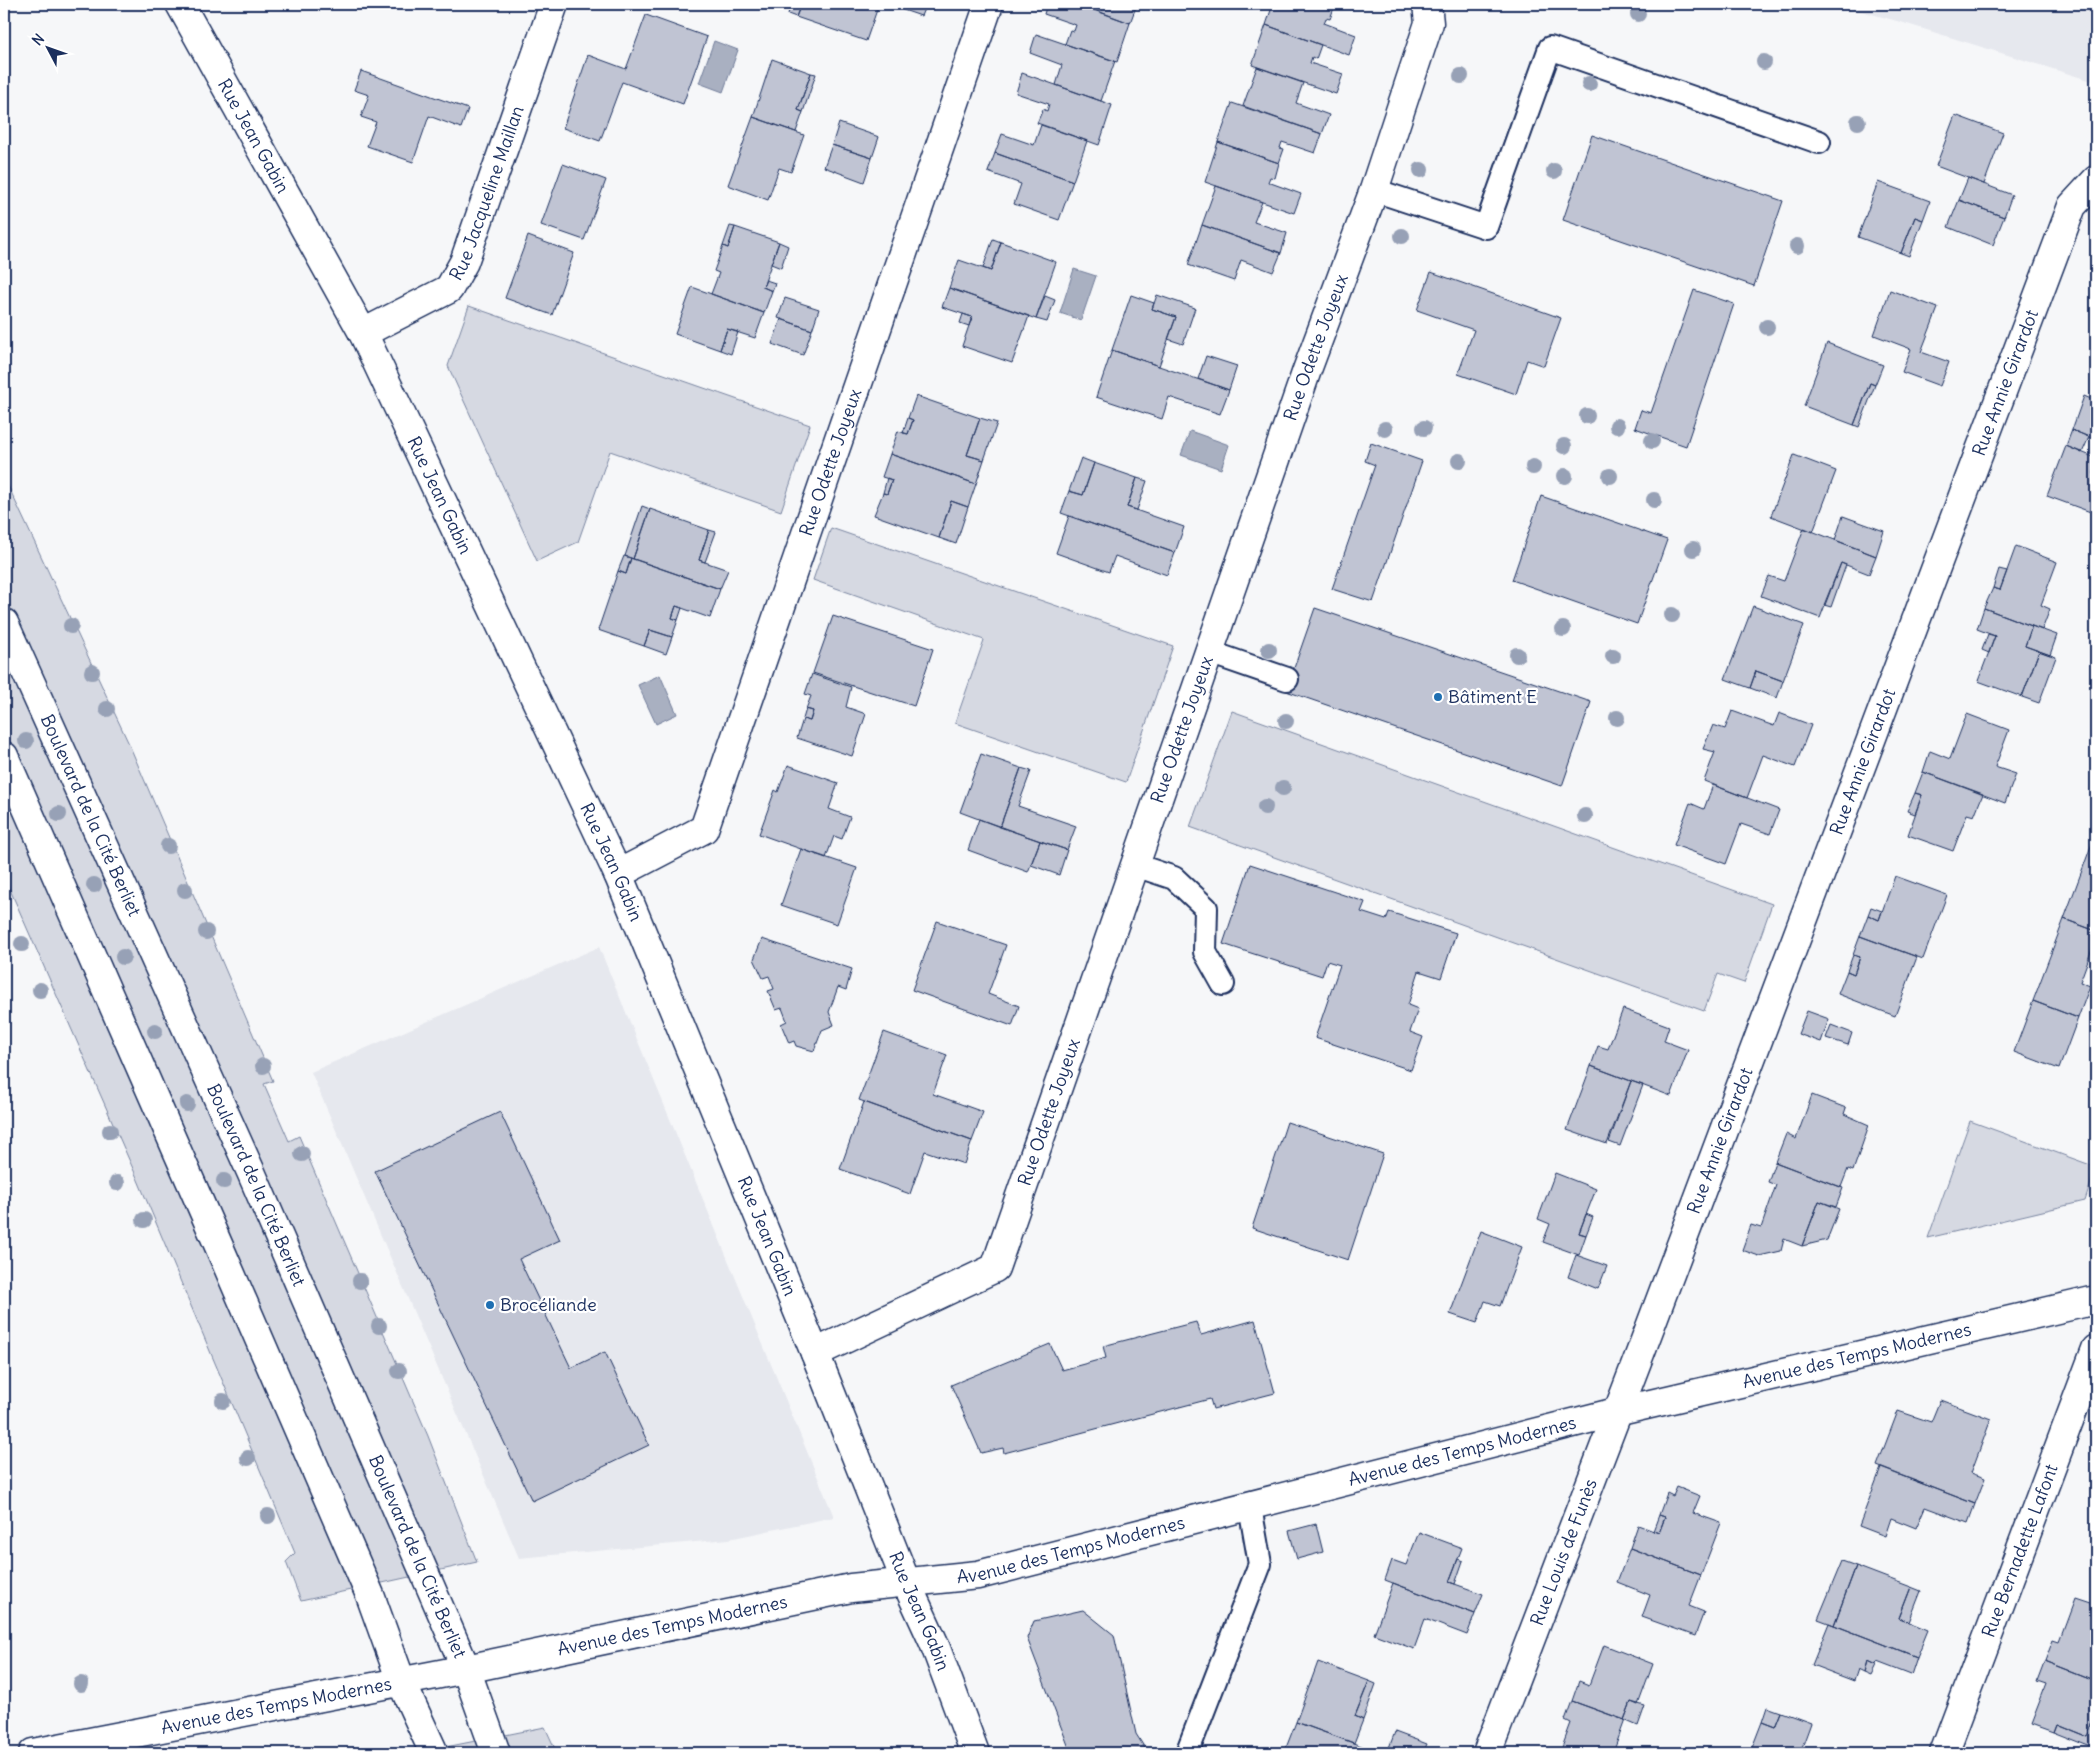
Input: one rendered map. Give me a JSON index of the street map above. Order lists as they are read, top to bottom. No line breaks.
{"streets":{"street":["Rue Jean Gabin","Rue Jacqueline Maillan","Rue Odette Joyeux","Rue Annie Girardot","Boulevard de la Cité Berliet","Avenue des Temps Modernes","Rue Bernadette Lafont","Rue Louis de Funès"]},"crossings":[["Rue Jean Gabin","Rue Jacqueline Maillan"],["Rue Jean Gabin","Rue Odette Joyeux"],["Rue Jean Gabin","Avenue des Temps Modernes"],["Rue Annie Girardot","Rue Louis de Funès"],["Boulevard de la Cité Berliet","Avenue des Temps Modernes"],["Avenue des Temps Modernes","Rue Louis de Funès"]],"places":["Bâtiment E","Brocéliande"],"north":"top left"}
